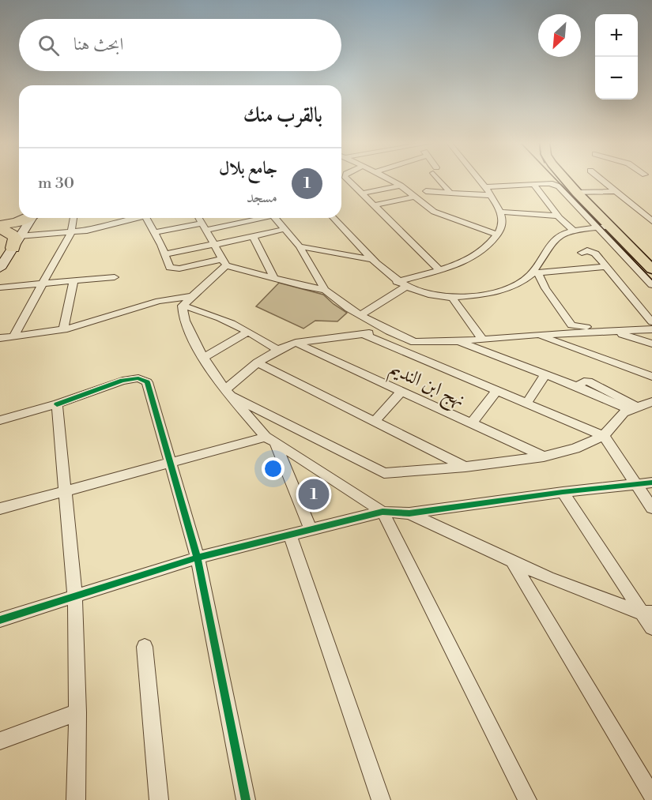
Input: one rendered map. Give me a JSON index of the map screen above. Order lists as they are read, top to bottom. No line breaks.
{"streets":{"street":["نهج ابن النديم"]},"north":"bottom left","page":{"map_buttons":["+","−"],"search":"ابحث هنا","heading":"بالقرب منك","list":[{"mark":"1","name":"جامع بلال","note":"مسجد","value":"30 m"}],"pins":"1"}}
